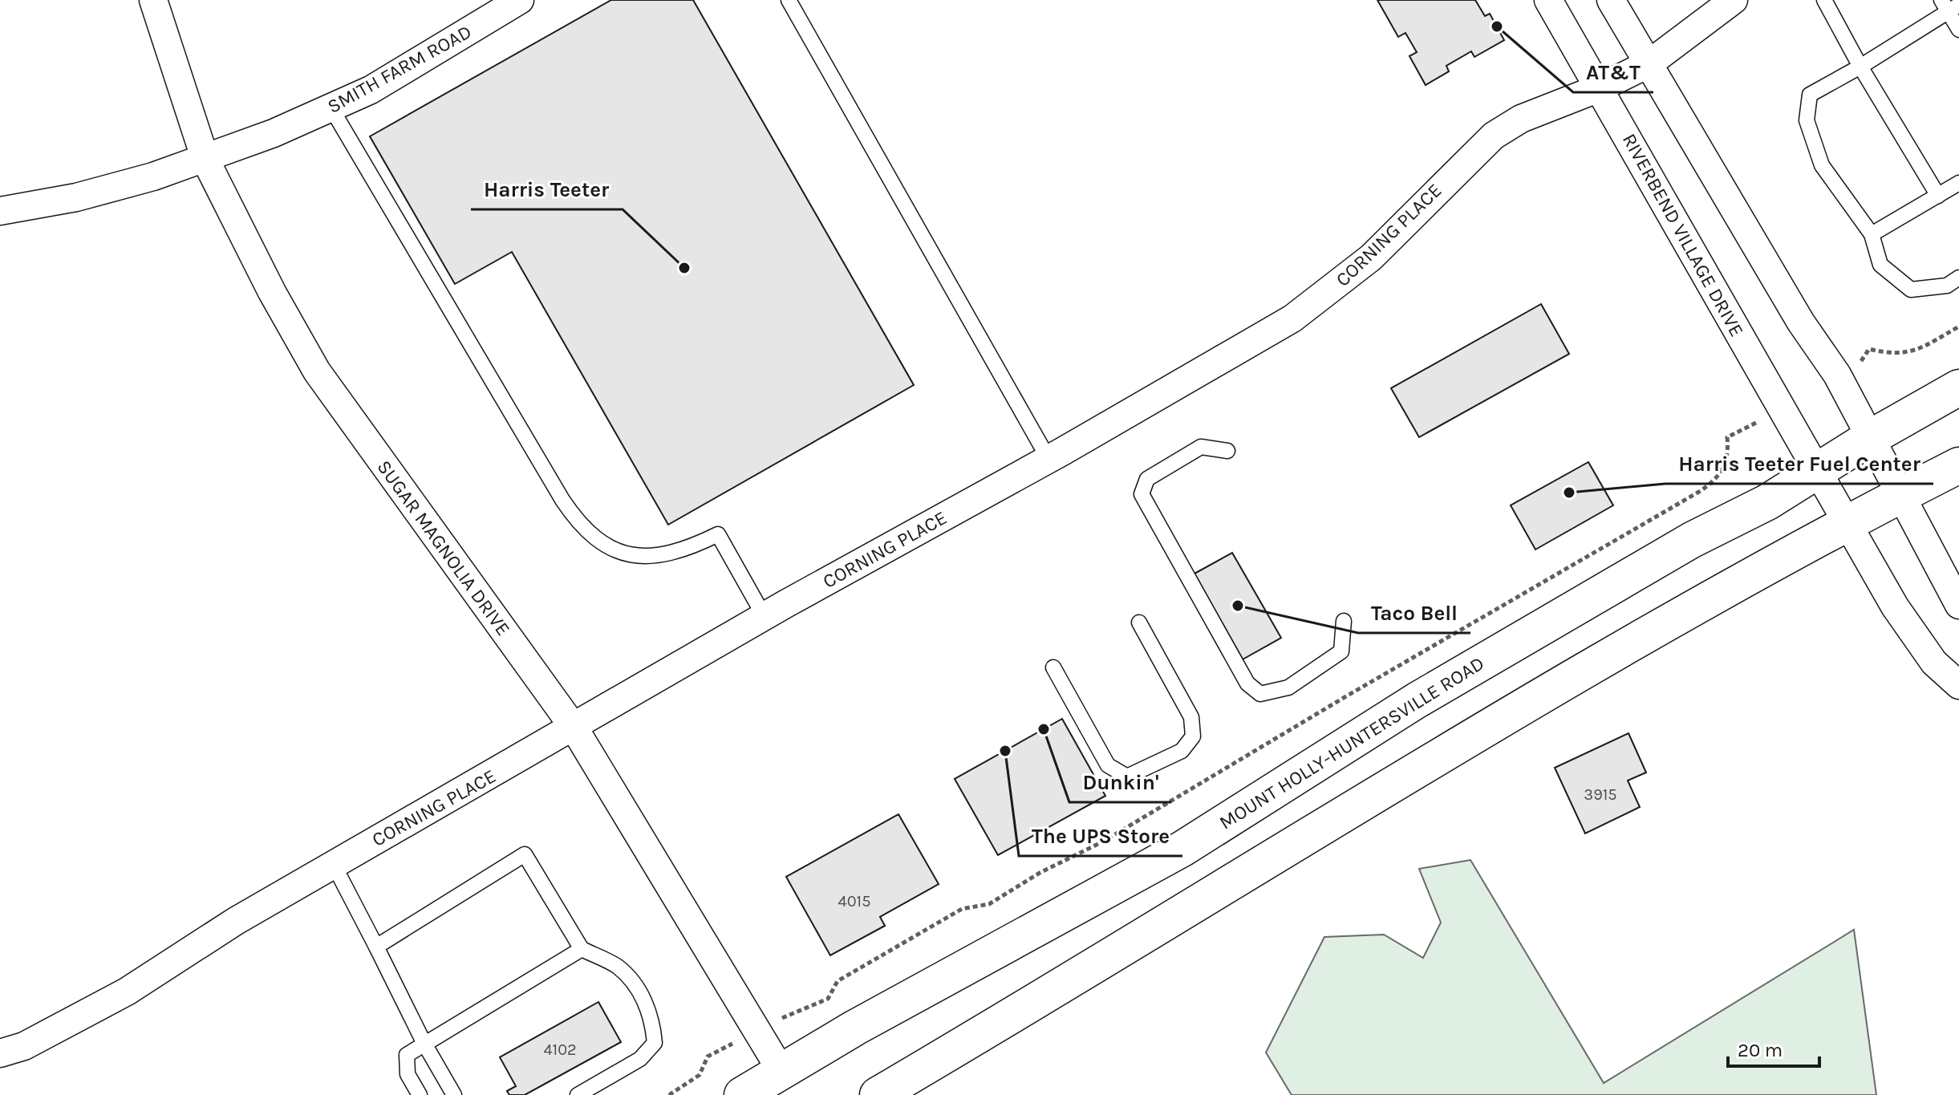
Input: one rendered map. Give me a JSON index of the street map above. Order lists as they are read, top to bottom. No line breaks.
{"streets":{"main road":["MOUNT HOLLY-HUNTERSVILLE ROAD"],"street":["SMITH FARM ROAD","CORNING PLACE","RIVERBEND VILLAGE DRIVE","SUGAR MAGNOLIA DRIVE"]},"crossings":[["SMITH FARM ROAD","SUGAR MAGNOLIA DRIVE"],["CORNING PLACE","RIVERBEND VILLAGE DRIVE"],["CORNING PLACE","SUGAR MAGNOLIA DRIVE"],["RIVERBEND VILLAGE DRIVE","MOUNT HOLLY-HUNTERSVILLE ROAD"],["SUGAR MAGNOLIA DRIVE","MOUNT HOLLY-HUNTERSVILLE ROAD"]],"places":["AT&T","Harris Teeter","Harris Teeter Fuel Center","Taco Bell","Dunkin'","The UPS Store"],"house_numbers":["3915","4015","4102"],"scale_bar":"20 m"}
